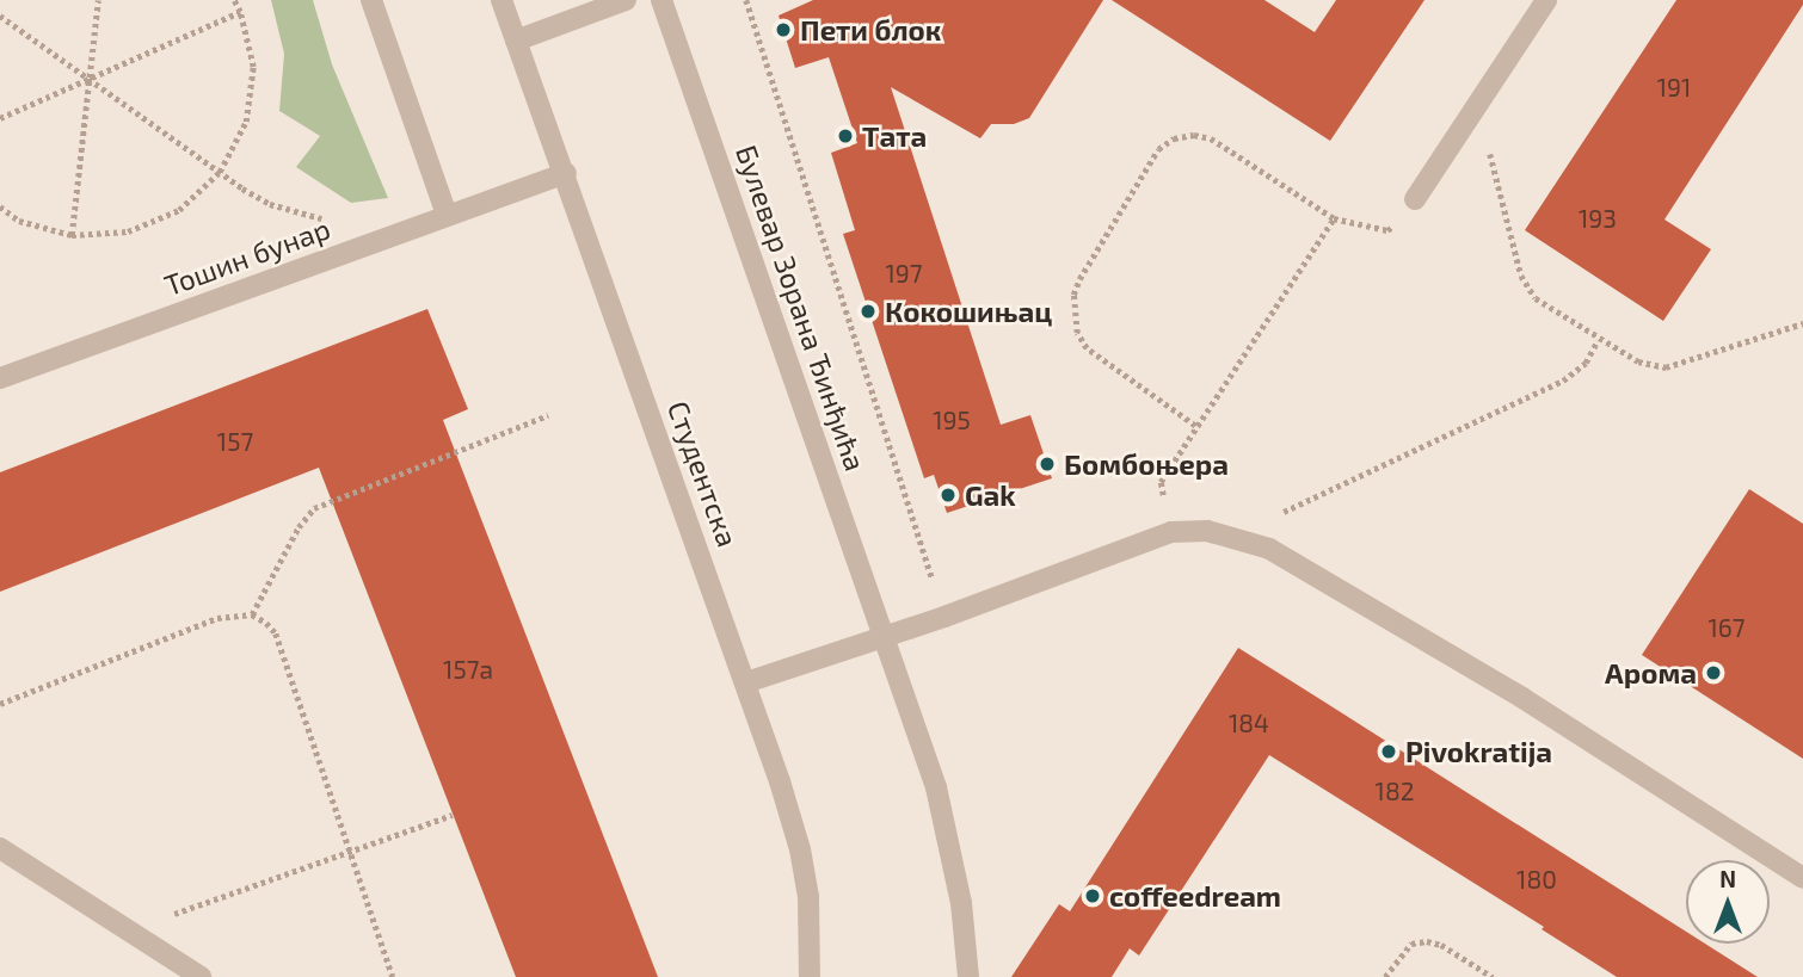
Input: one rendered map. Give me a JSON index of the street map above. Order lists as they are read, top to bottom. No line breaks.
{"streets":{"street":["Тошин бунар","Булевар Зорана Ђинђића","Студентска"]},"crossings":[["Тошин бунар","Студентска"]],"places":["Пети блок","Тата","Кокошињац","Бомбоњера","Gak","Арома","Pivokratija","coffeedream"],"house_numbers":["191","193","197","195","157","167","157a","184","182","180"],"north":"top"}
